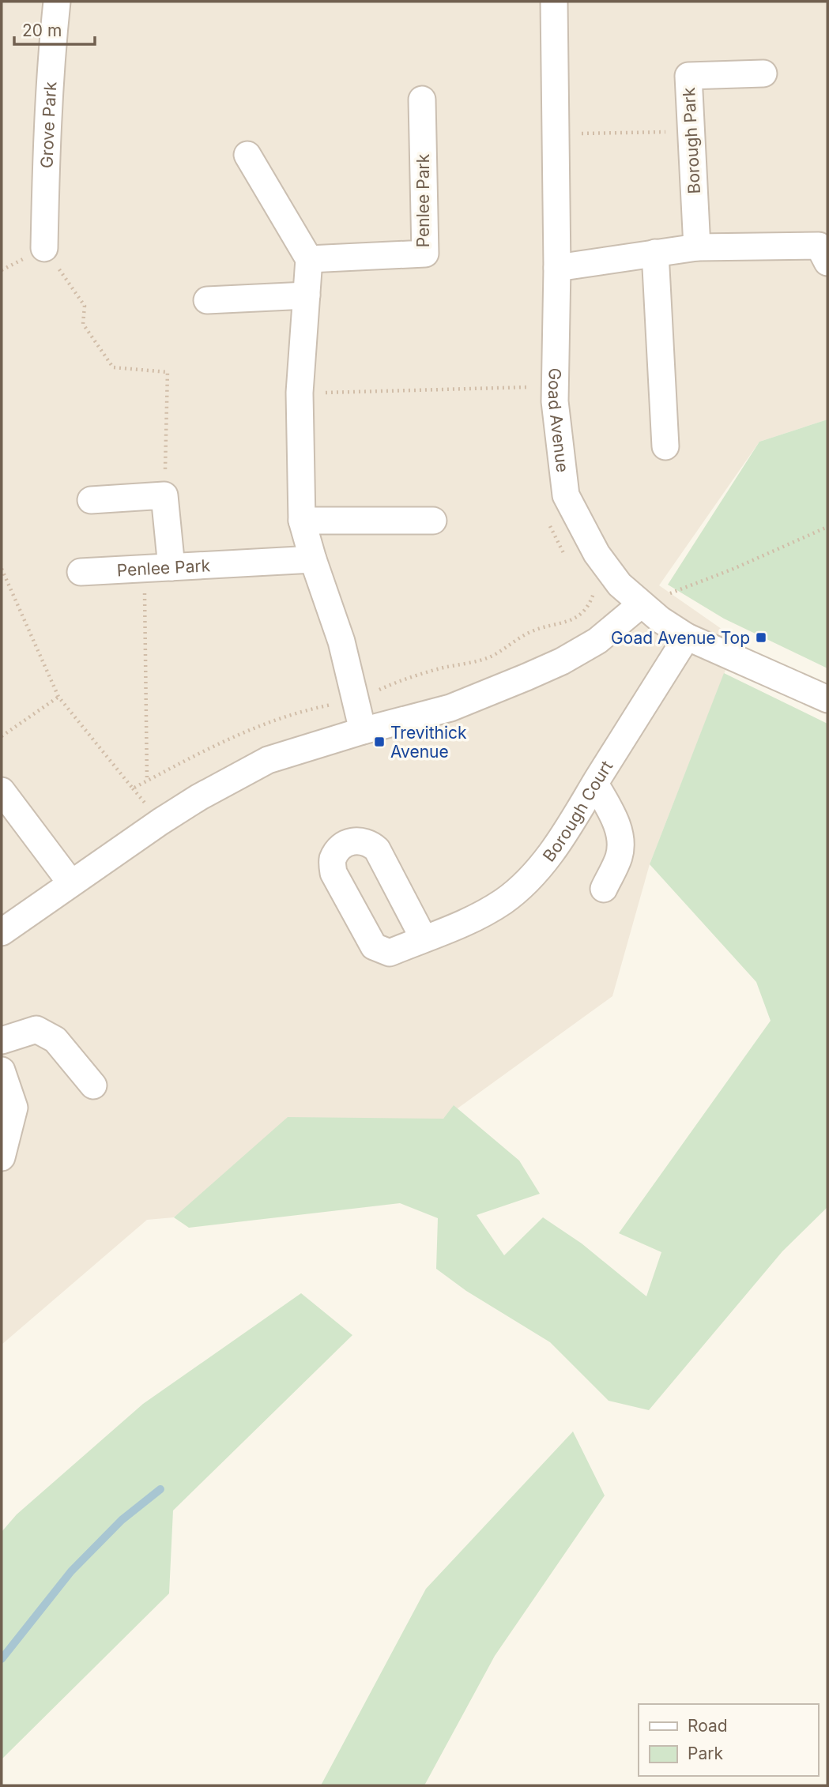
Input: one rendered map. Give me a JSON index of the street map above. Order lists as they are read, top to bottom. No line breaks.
{"streets":{"street":["Grove Park","Borough Park","Penlee Park","Goad Avenue","Borough Court"]},"crossings":[["Goad Avenue","Borough Court"]],"places":{"transit":["Goad Avenue Top","Trevithick Avenue"]},"legend":["Road","Park"],"scale_bar":"20 m"}
